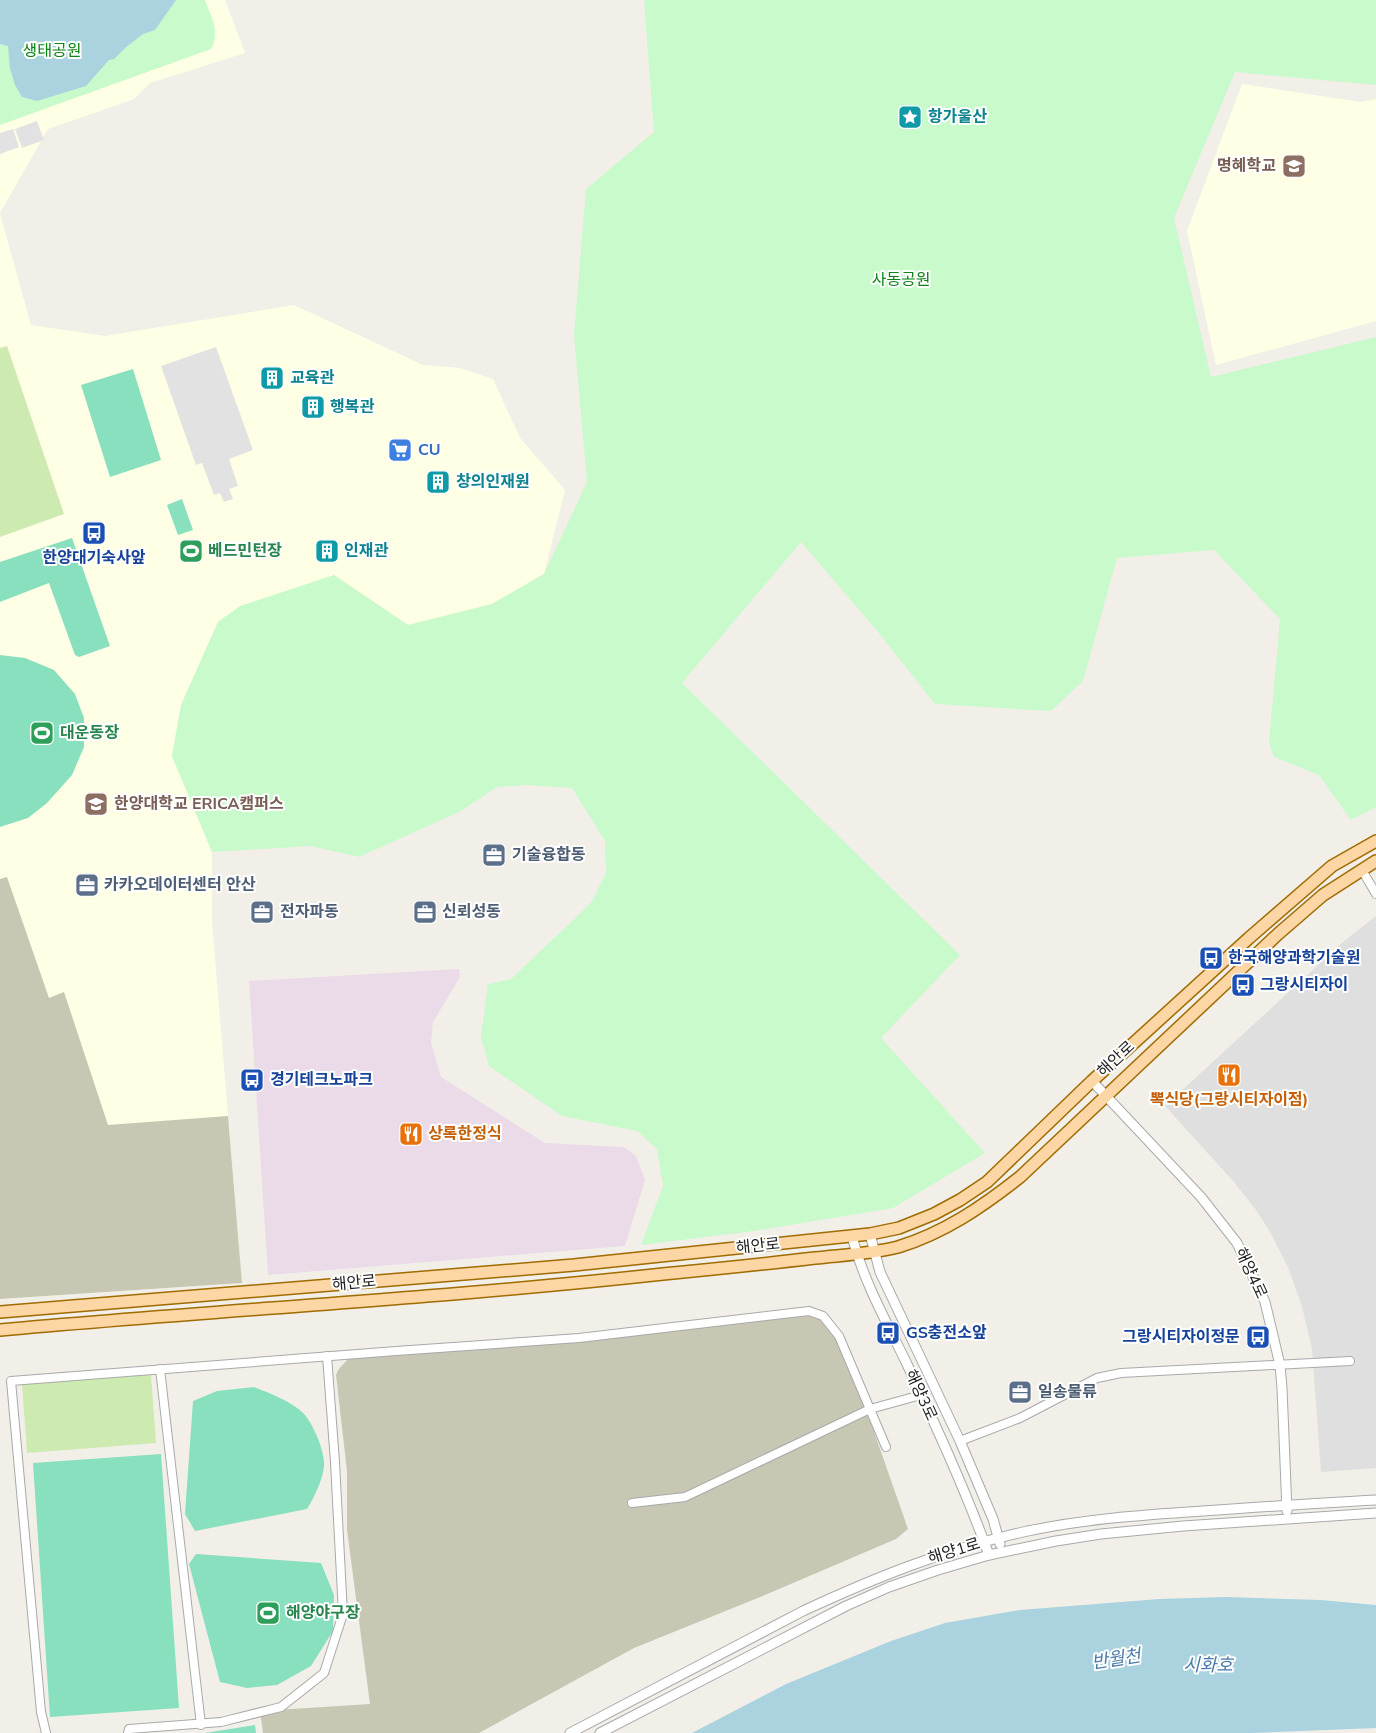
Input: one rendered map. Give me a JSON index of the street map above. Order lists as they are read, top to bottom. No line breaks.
{"streets":{"main road":["해안로"],"street":["해양4로","해양3로","해양1로"]},"crossings":[["해안로","해양4로"],["해안로","해양3로"],["해양4로","해양1로"],["해양3로","해양1로"]],"water":["반월천","시화호"],"parks":["생태공원","사동공원"],"places":{"place":["항가울산"],"school or university":["명혜학교","한양대학교 ERICA캠퍼스"],"building":["교육관","행복관","창의인재원","인재관"],"supermarket":["CU"],"bus stop":["한양대기숙사앞","한국해양과학기술원","그랑시티자이","경기테크노파크","GS충전소앞","그랑시티자이정문"],"sports":["베드민턴장","대운동장","해양야구장"],"office":["기술융합동","카카오데이터센터 안산","전자파동","신뢰성동","일송물류"],"restaurant":["뽁식당(그랑시티자이점)","상록한정식"]}}
